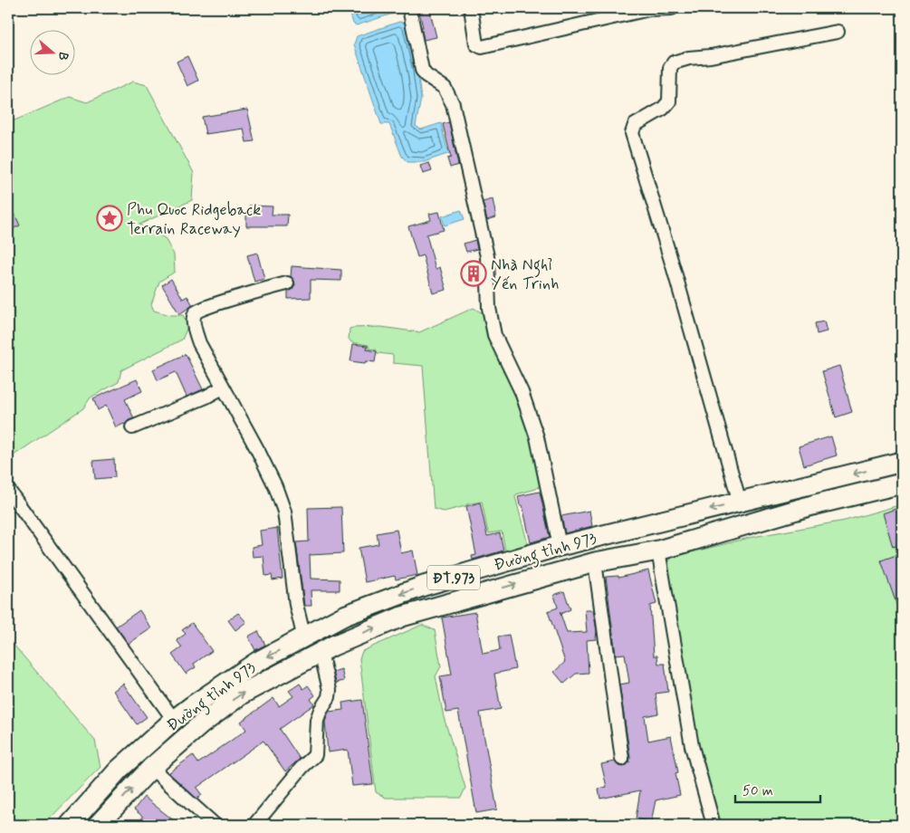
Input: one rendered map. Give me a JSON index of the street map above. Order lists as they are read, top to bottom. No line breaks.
{"streets":{"main road":["Đường tỉnh 973","ĐT.973"]},"places":{"place":["Phu Quoc Ridgeback Terrain Raceway"],"building":["Nhà Nghỉ Yến Trinh"]},"scale_bar":"50 m","north":"right"}
